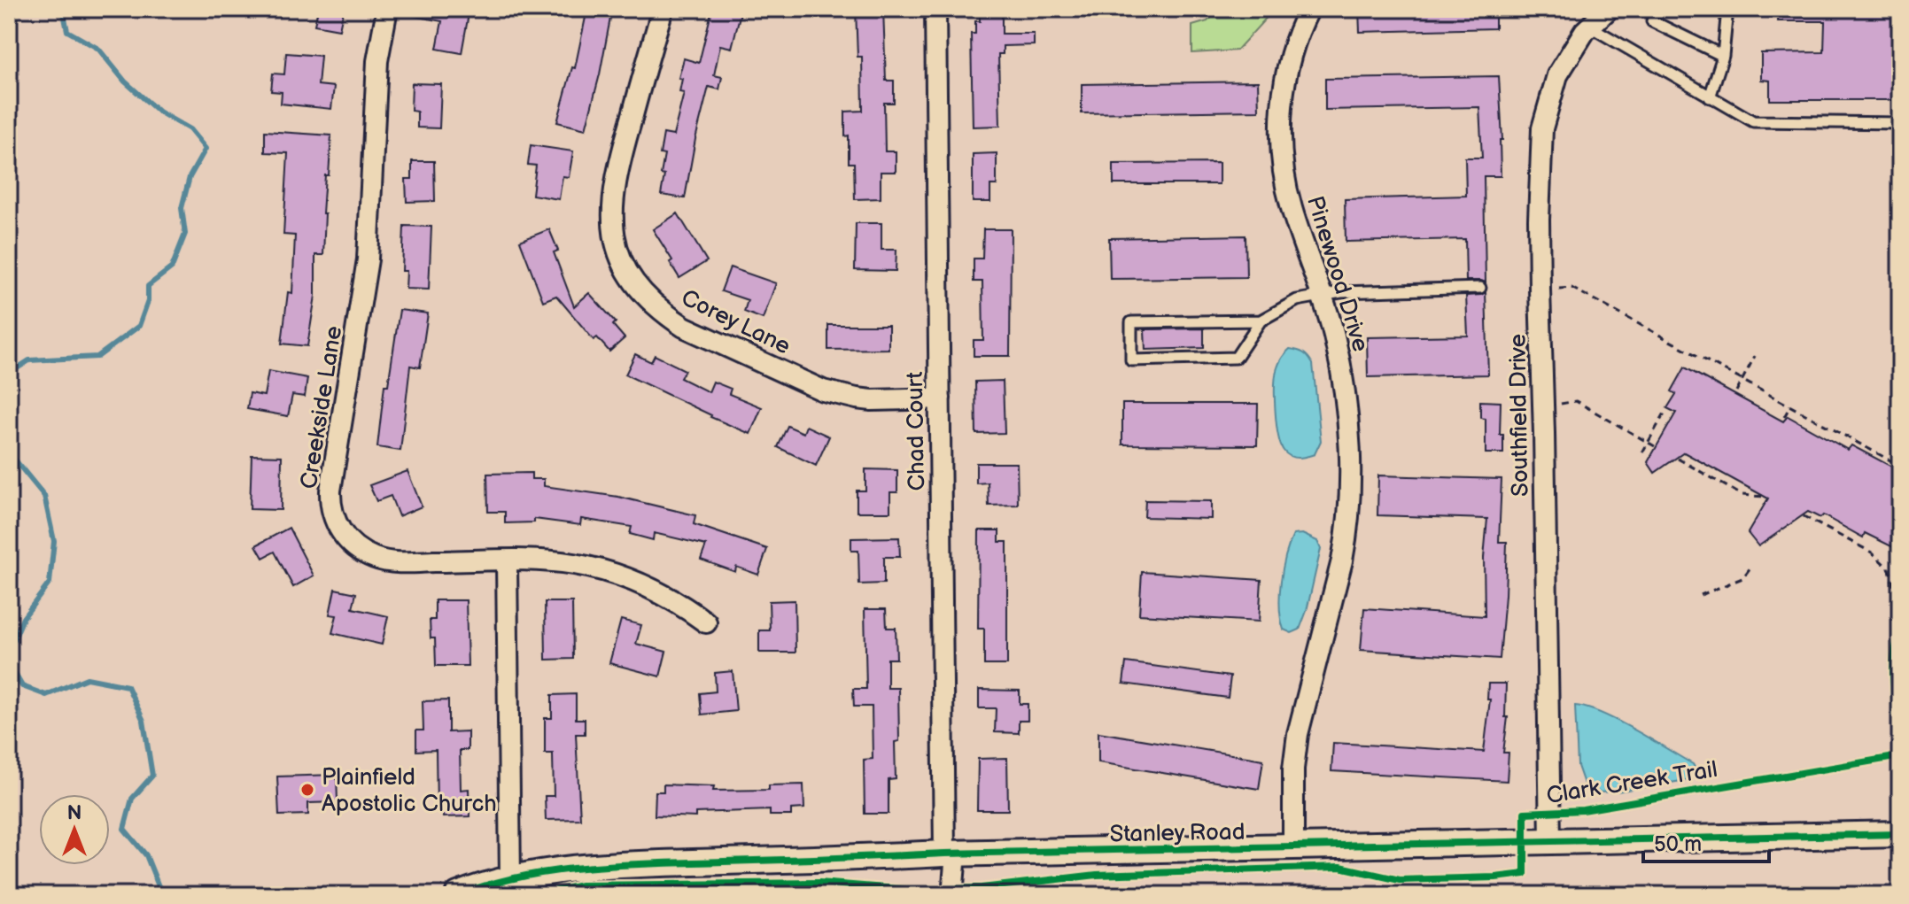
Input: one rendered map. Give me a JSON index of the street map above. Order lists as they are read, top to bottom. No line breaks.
{"streets":{"street":["Pinewood Drive","Corey Lane","Creekside Lane","Southfield Drive","Chad Court","Stanley Road"],"cycle path":["Clark Creek Trail"]},"crossings":[["Pinewood Drive","Stanley Road"],["Corey Lane","Chad Court"],["Southfield Drive","Stanley Road"],["Chad Court","Stanley Road"]],"places":["Plainfield Apostolic Church"],"scale_bar":"50 m","north":"top"}
